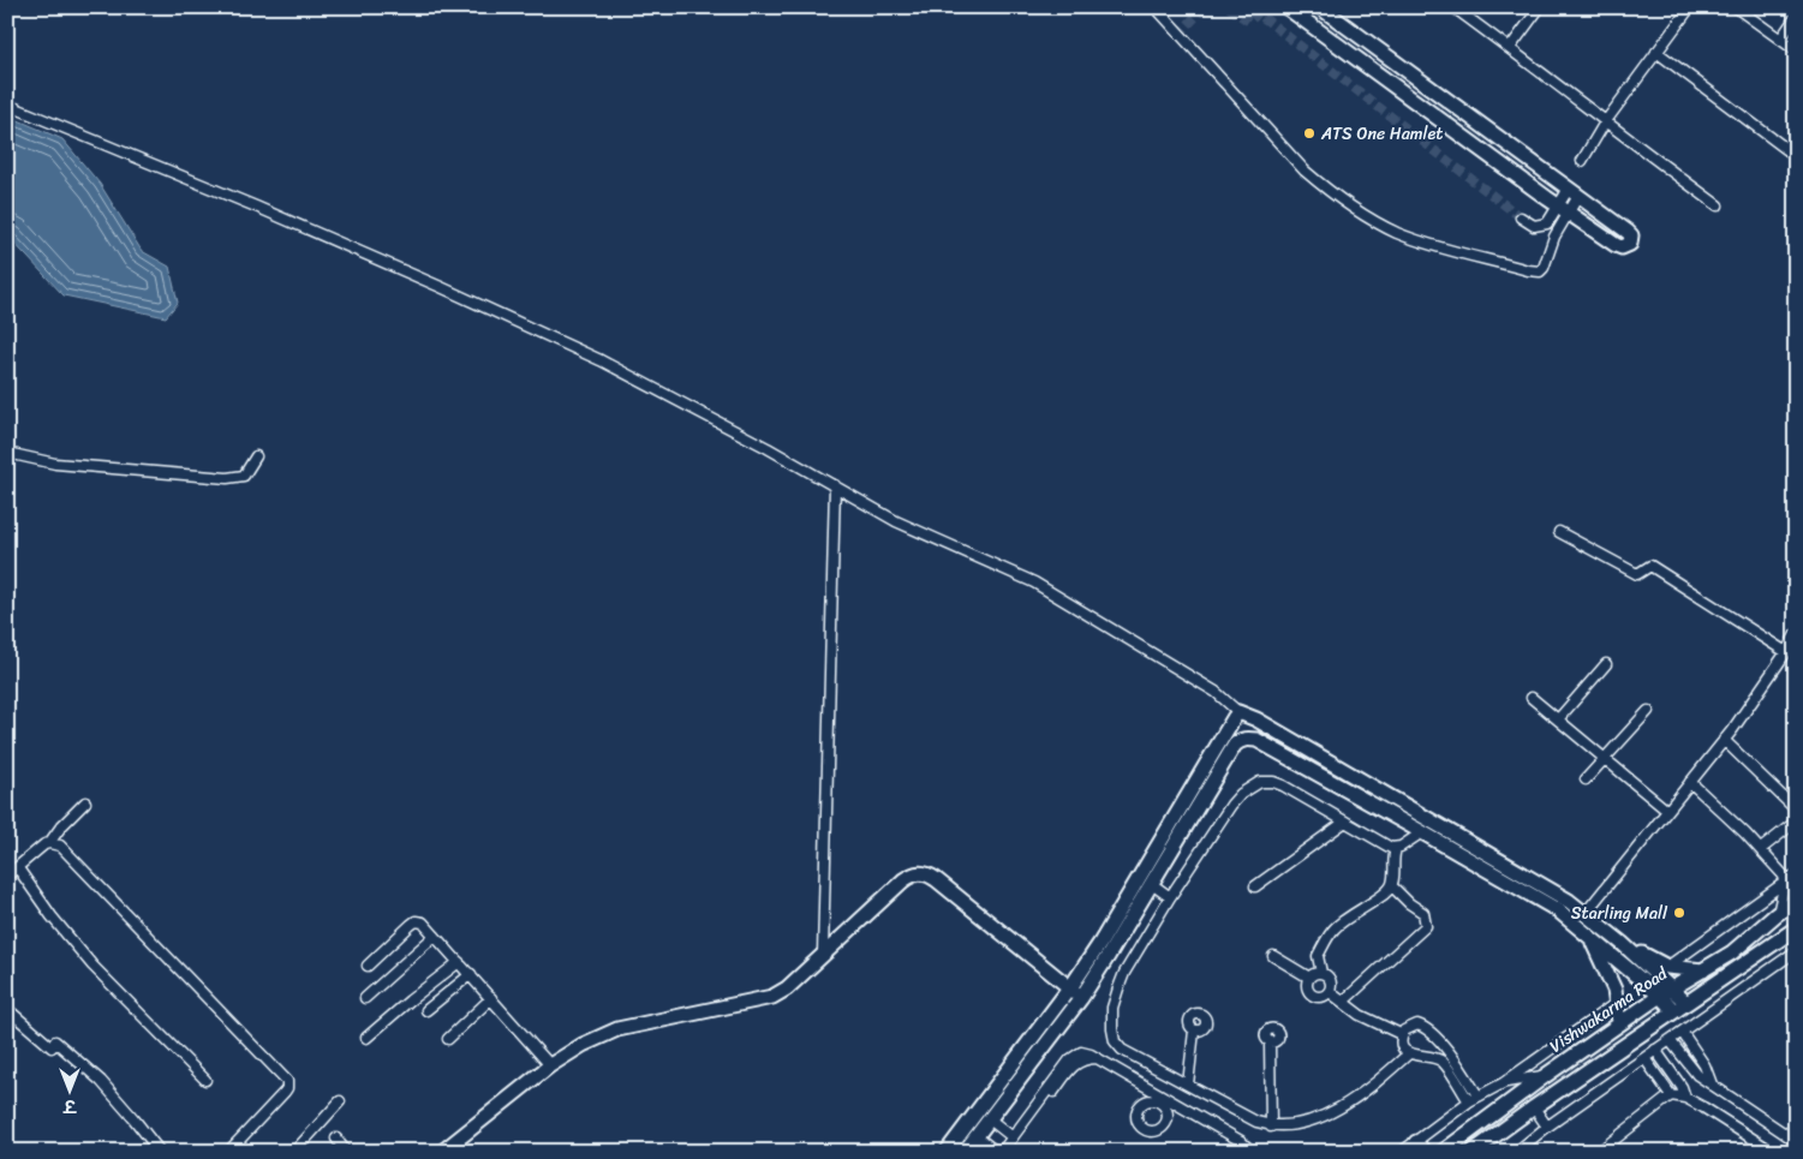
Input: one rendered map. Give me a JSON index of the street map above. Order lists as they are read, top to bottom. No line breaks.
{"streets":{"street":["Vishwakarma Road"]},"places":["ATS One Hamlet","Starling Mall"],"north":"bottom"}
